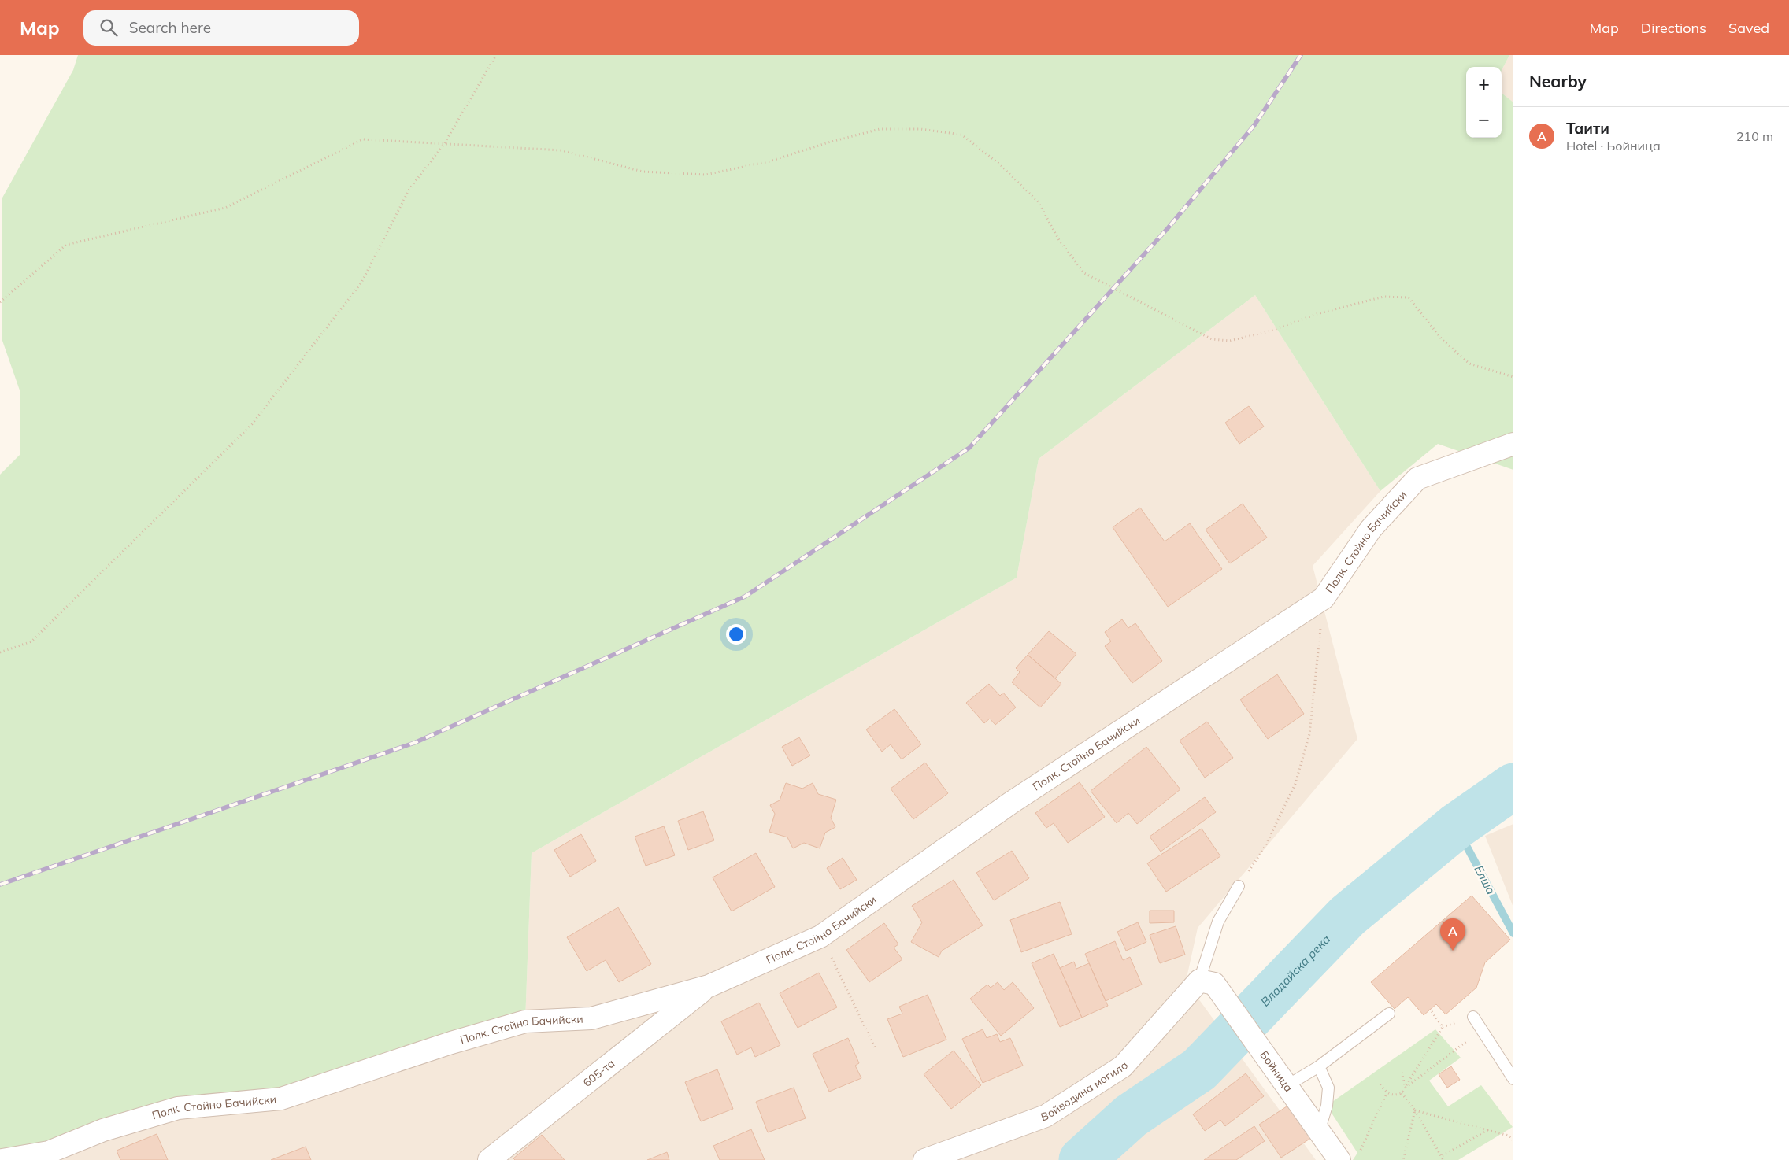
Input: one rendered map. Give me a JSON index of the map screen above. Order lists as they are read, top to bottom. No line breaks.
{"streets":{"street":["Полк. Стойно Бачийски","Бойница","605-та","Войводина могила"]},"crossings":[["Полк. Стойно Бачийски","605-та"],["Бойница","Войводина могила"]],"water":["Елша","Владайска река"],"page":{"header":"Map","search":"Search here","nav":["Map","Directions","Saved"],"heading":"Nearby","map_buttons":["+","−"],"list":[{"mark":"A","name":"Таити","note":"Hotel · Бойница","value":"210 m"}],"pins":"A"}}
